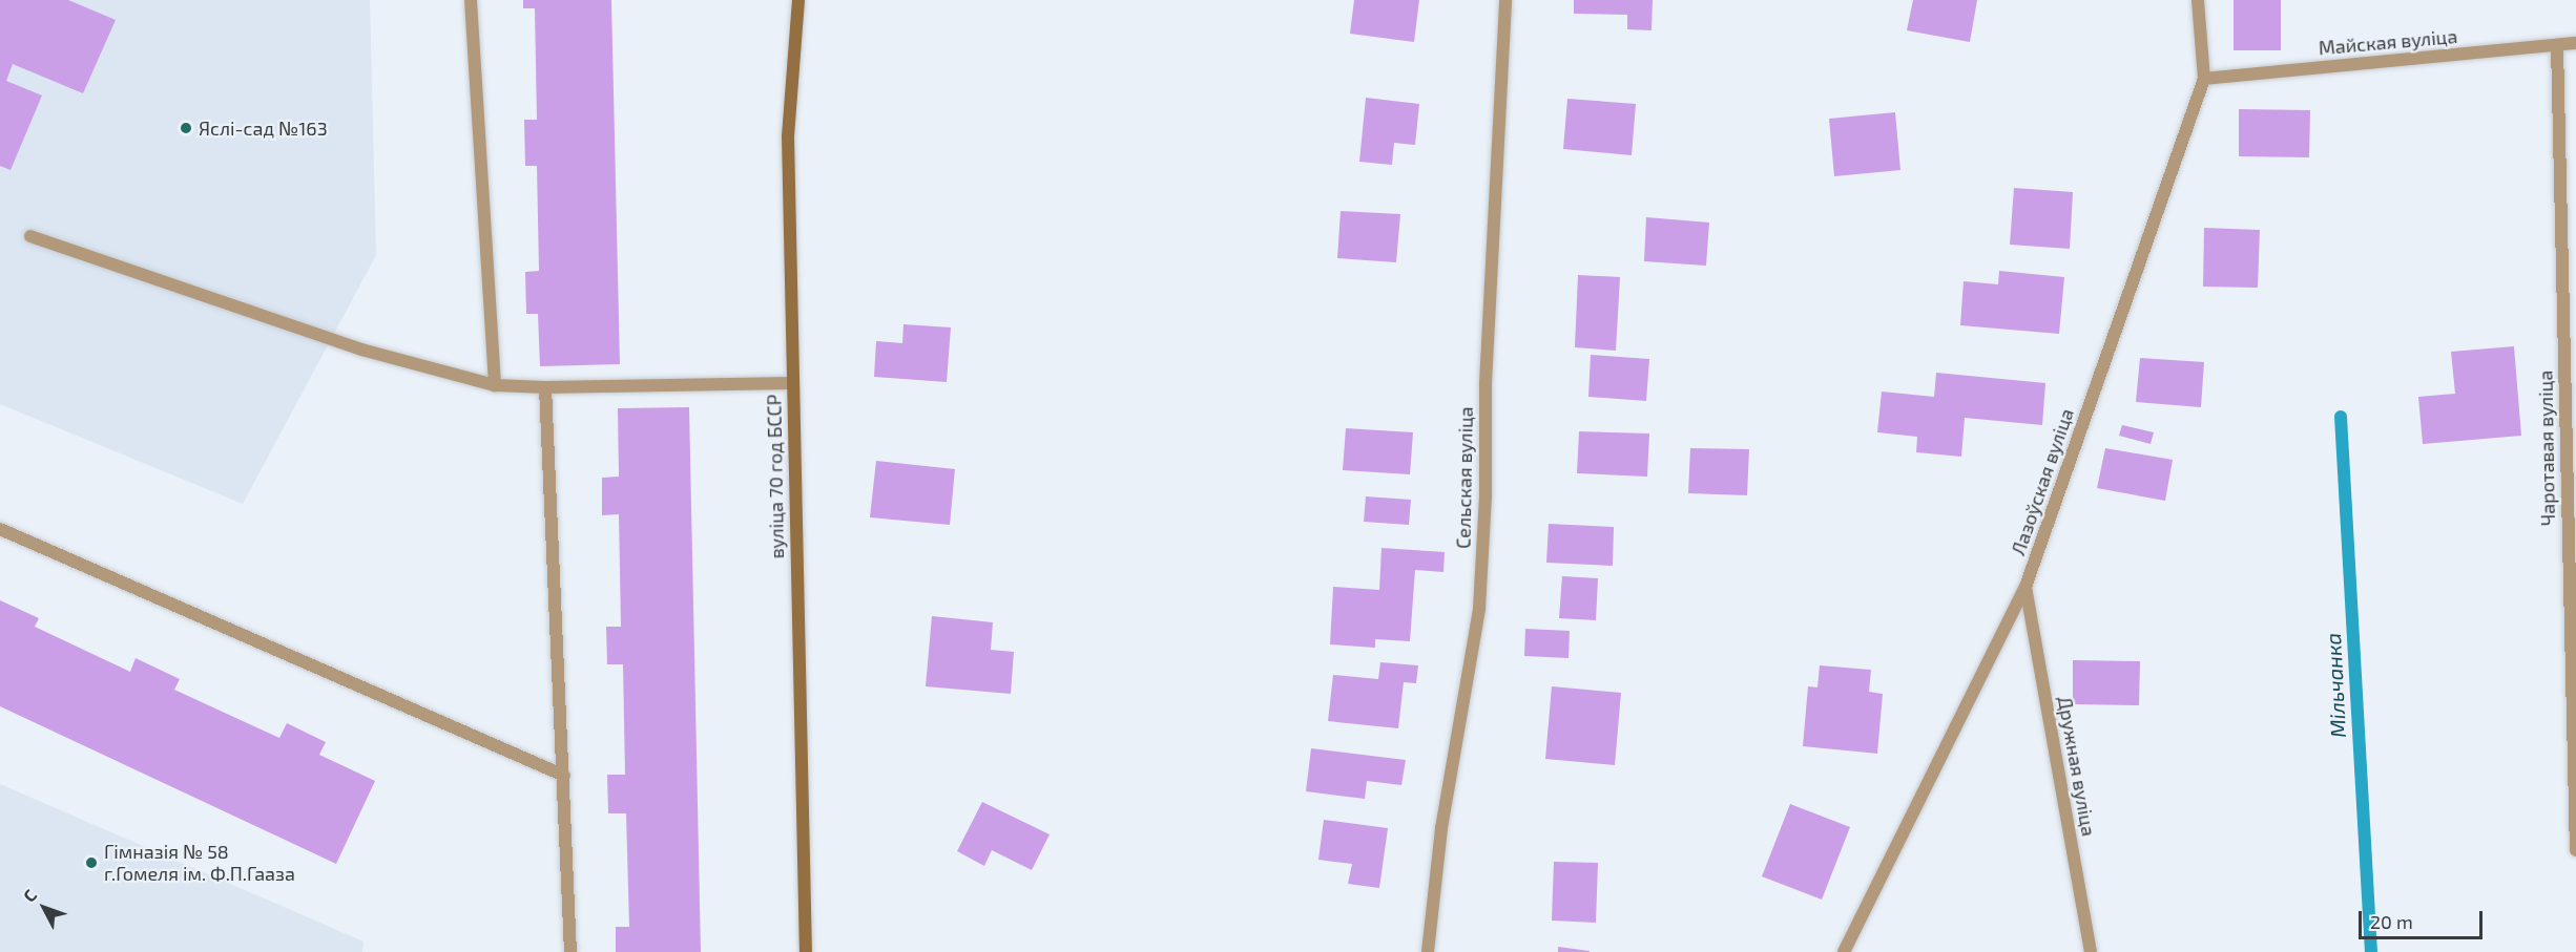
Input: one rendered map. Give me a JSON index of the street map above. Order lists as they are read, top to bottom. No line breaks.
{"streets":{"street":["Майская вуліца","Чаротавая вуліца","вуліца 70 год БССР","Сельская вуліца","Лазоўская вуліца","Дружная вуліца"]},"crossings":[["Майская вуліца","Чаротавая вуліца"],["Майская вуліца","Лазоўская вуліца"],["Лазоўская вуліца","Дружная вуліца"]],"water":["Мільчанка"],"places":["Яслі-сад №163","Гімназія № 58 г.Гомеля ім. Ф.П.Гааза"],"scale_bar":"20 m","north":"top left"}
